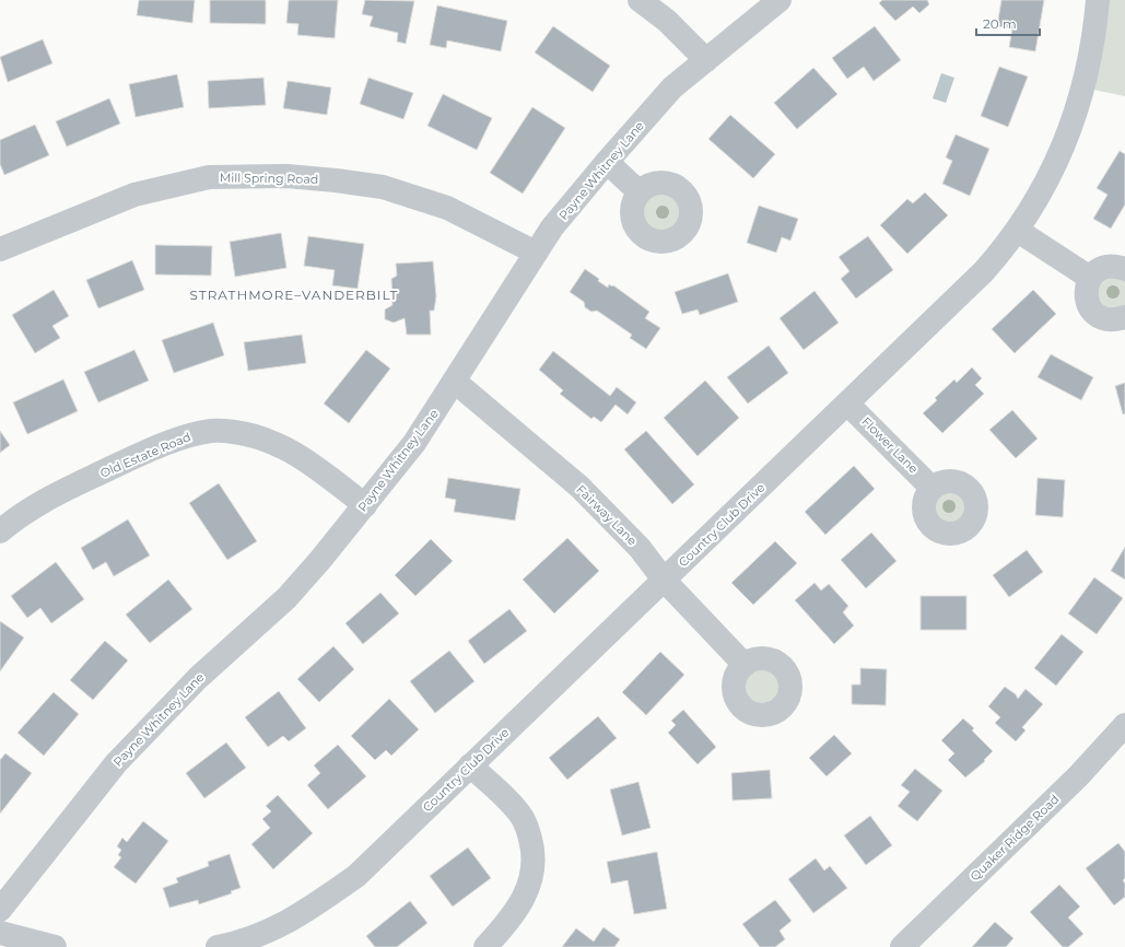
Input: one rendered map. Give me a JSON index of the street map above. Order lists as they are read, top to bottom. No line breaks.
{"streets":{"street":["Payne Whitney Lane","Mill Spring Road","Flower Lane","Old Estate Road","Fairway Lane","Country Club Drive","Quaker Ridge Road"]},"crossings":[["Payne Whitney Lane","Mill Spring Road"],["Payne Whitney Lane","Old Estate Road"],["Payne Whitney Lane","Fairway Lane"],["Flower Lane","Country Club Drive"],["Fairway Lane","Country Club Drive"]],"districts":["STRATHMORE–VANDERBILT"],"scale_bar":"20 m"}
